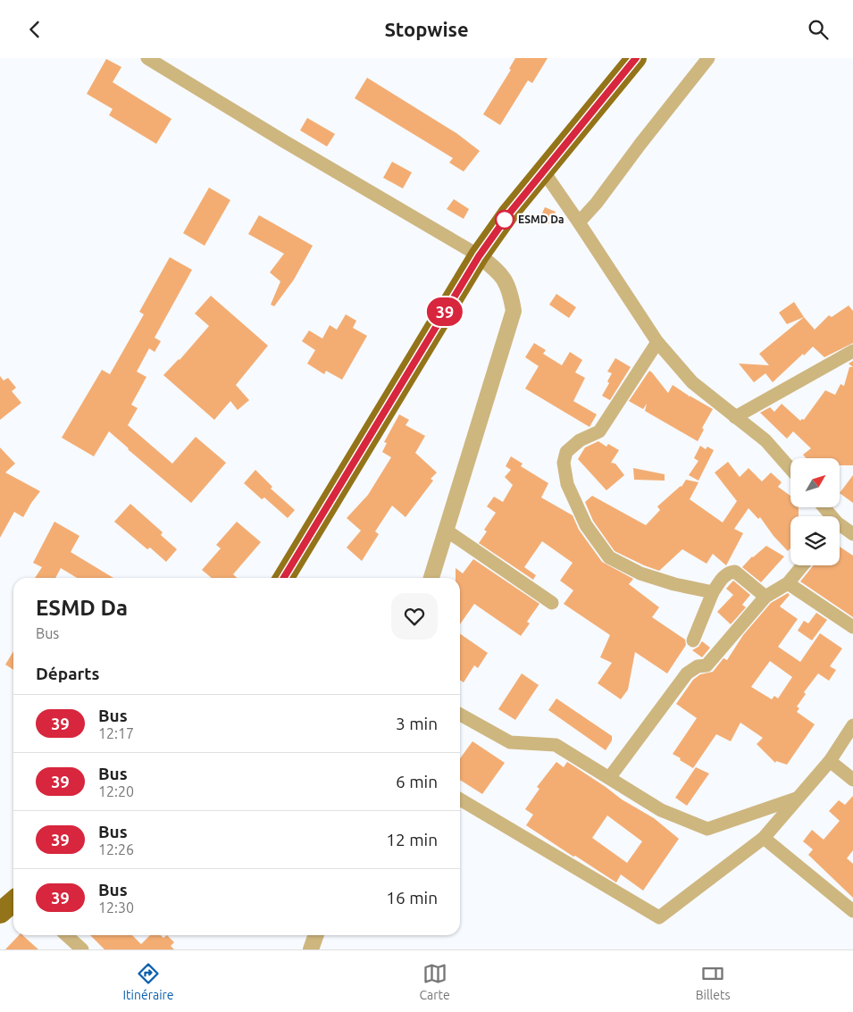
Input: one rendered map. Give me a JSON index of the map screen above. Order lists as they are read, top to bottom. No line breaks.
{"places":["ESMD Da"],"lines":["bus line 39"],"north":"top right","page":{"header":"Stopwise","on_map":"39","heading":[["ESMD Da","Bus"],"Départs"],"list":[{"mark":"39","name":"Bus","note":"12:17","value":"3 min"},{"mark":"39","name":"Bus","note":"12:20","value":"6 min"},{"mark":"39","name":"Bus","note":"12:26","value":"12 min"},{"mark":"39","name":"Bus","note":"12:30","value":"16 min"}],"tabs":["Itinéraire","Carte","Billets"]}}
